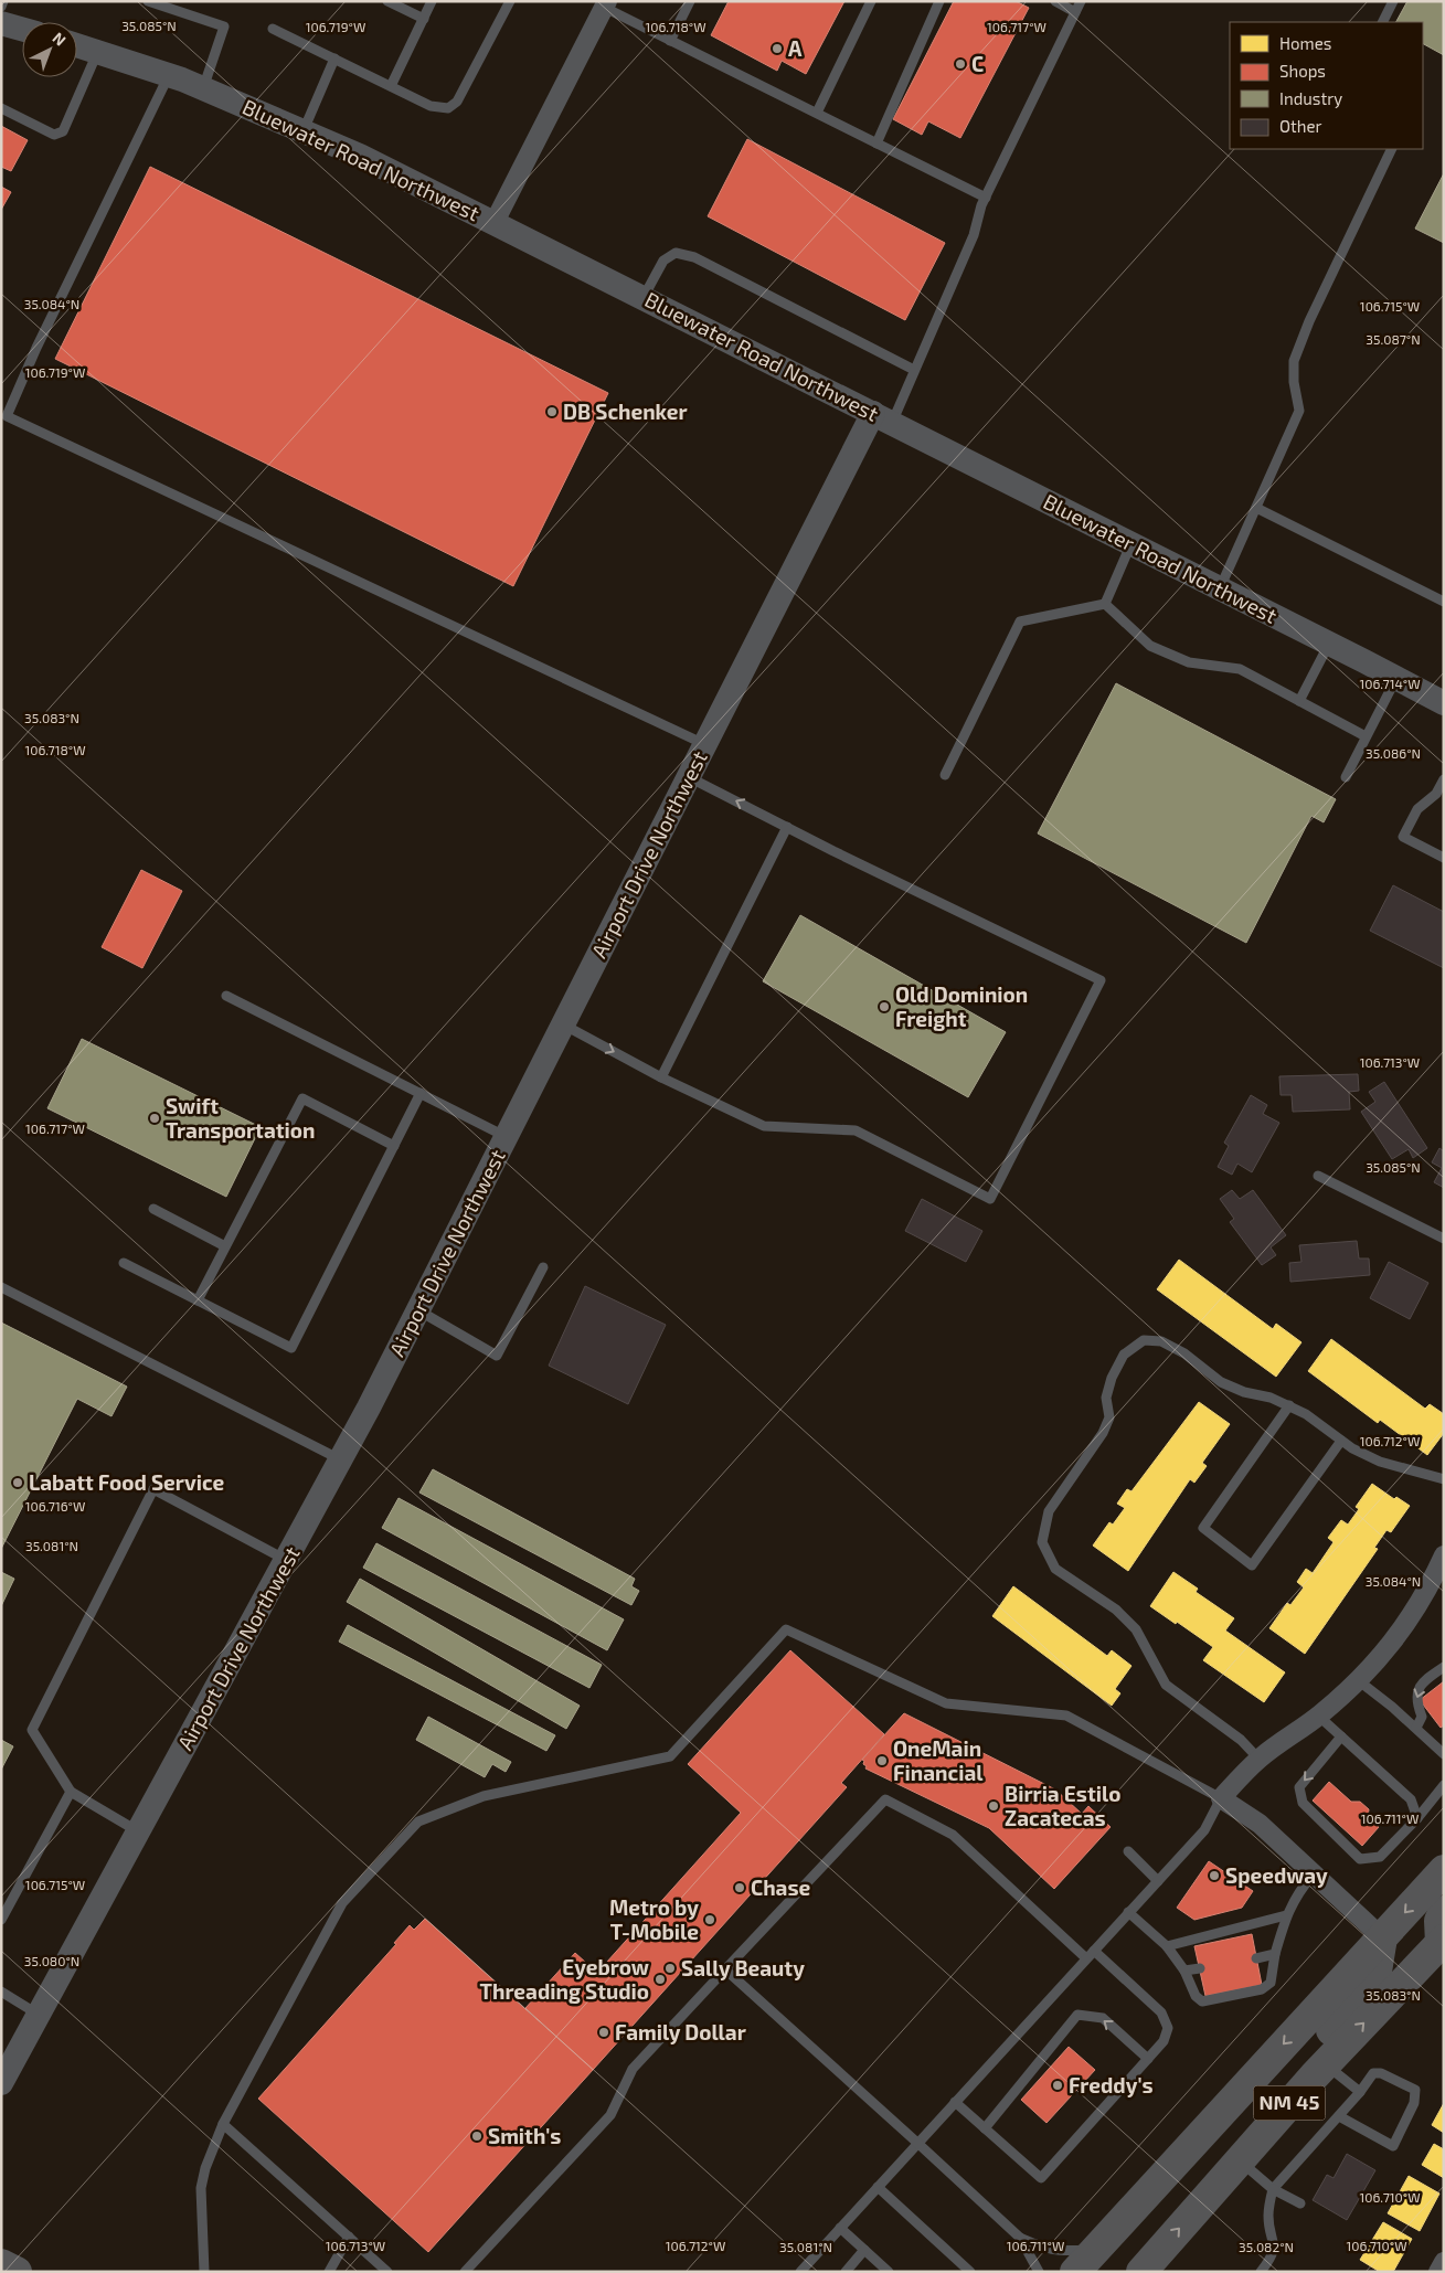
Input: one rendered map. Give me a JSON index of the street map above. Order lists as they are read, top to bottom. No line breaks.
{"streets":{"main road":["NM 45"],"street":["Bluewater Road Northwest","Airport Drive Northwest"]},"crossings":[["Bluewater Road Northwest","Airport Drive Northwest"]],"places":["A","C","DB Schenker","Old Dominion Freight","Swift Transportation","Labatt Food Service","OneMain Financial","Birria Estilo Zacatecas","Speedway","Chase","Metro by T-Mobile","Sally Beauty","Eyebrow Threading Studio","Family Dollar","Freddy's","Smith's"],"legend":["Homes","Shops","Industry","Other"],"north":"top right","coordinates":["35.085°N","106.718°W","106.717°W","106.719°W","35.084°N","106.715°W","35.087°N","106.714°W","35.083°N","35.086°N","106.713°W","106.712°W","106.716°W","35.081°N","106.711°W","35.080°N","106.710°W","35.082°N"]}
